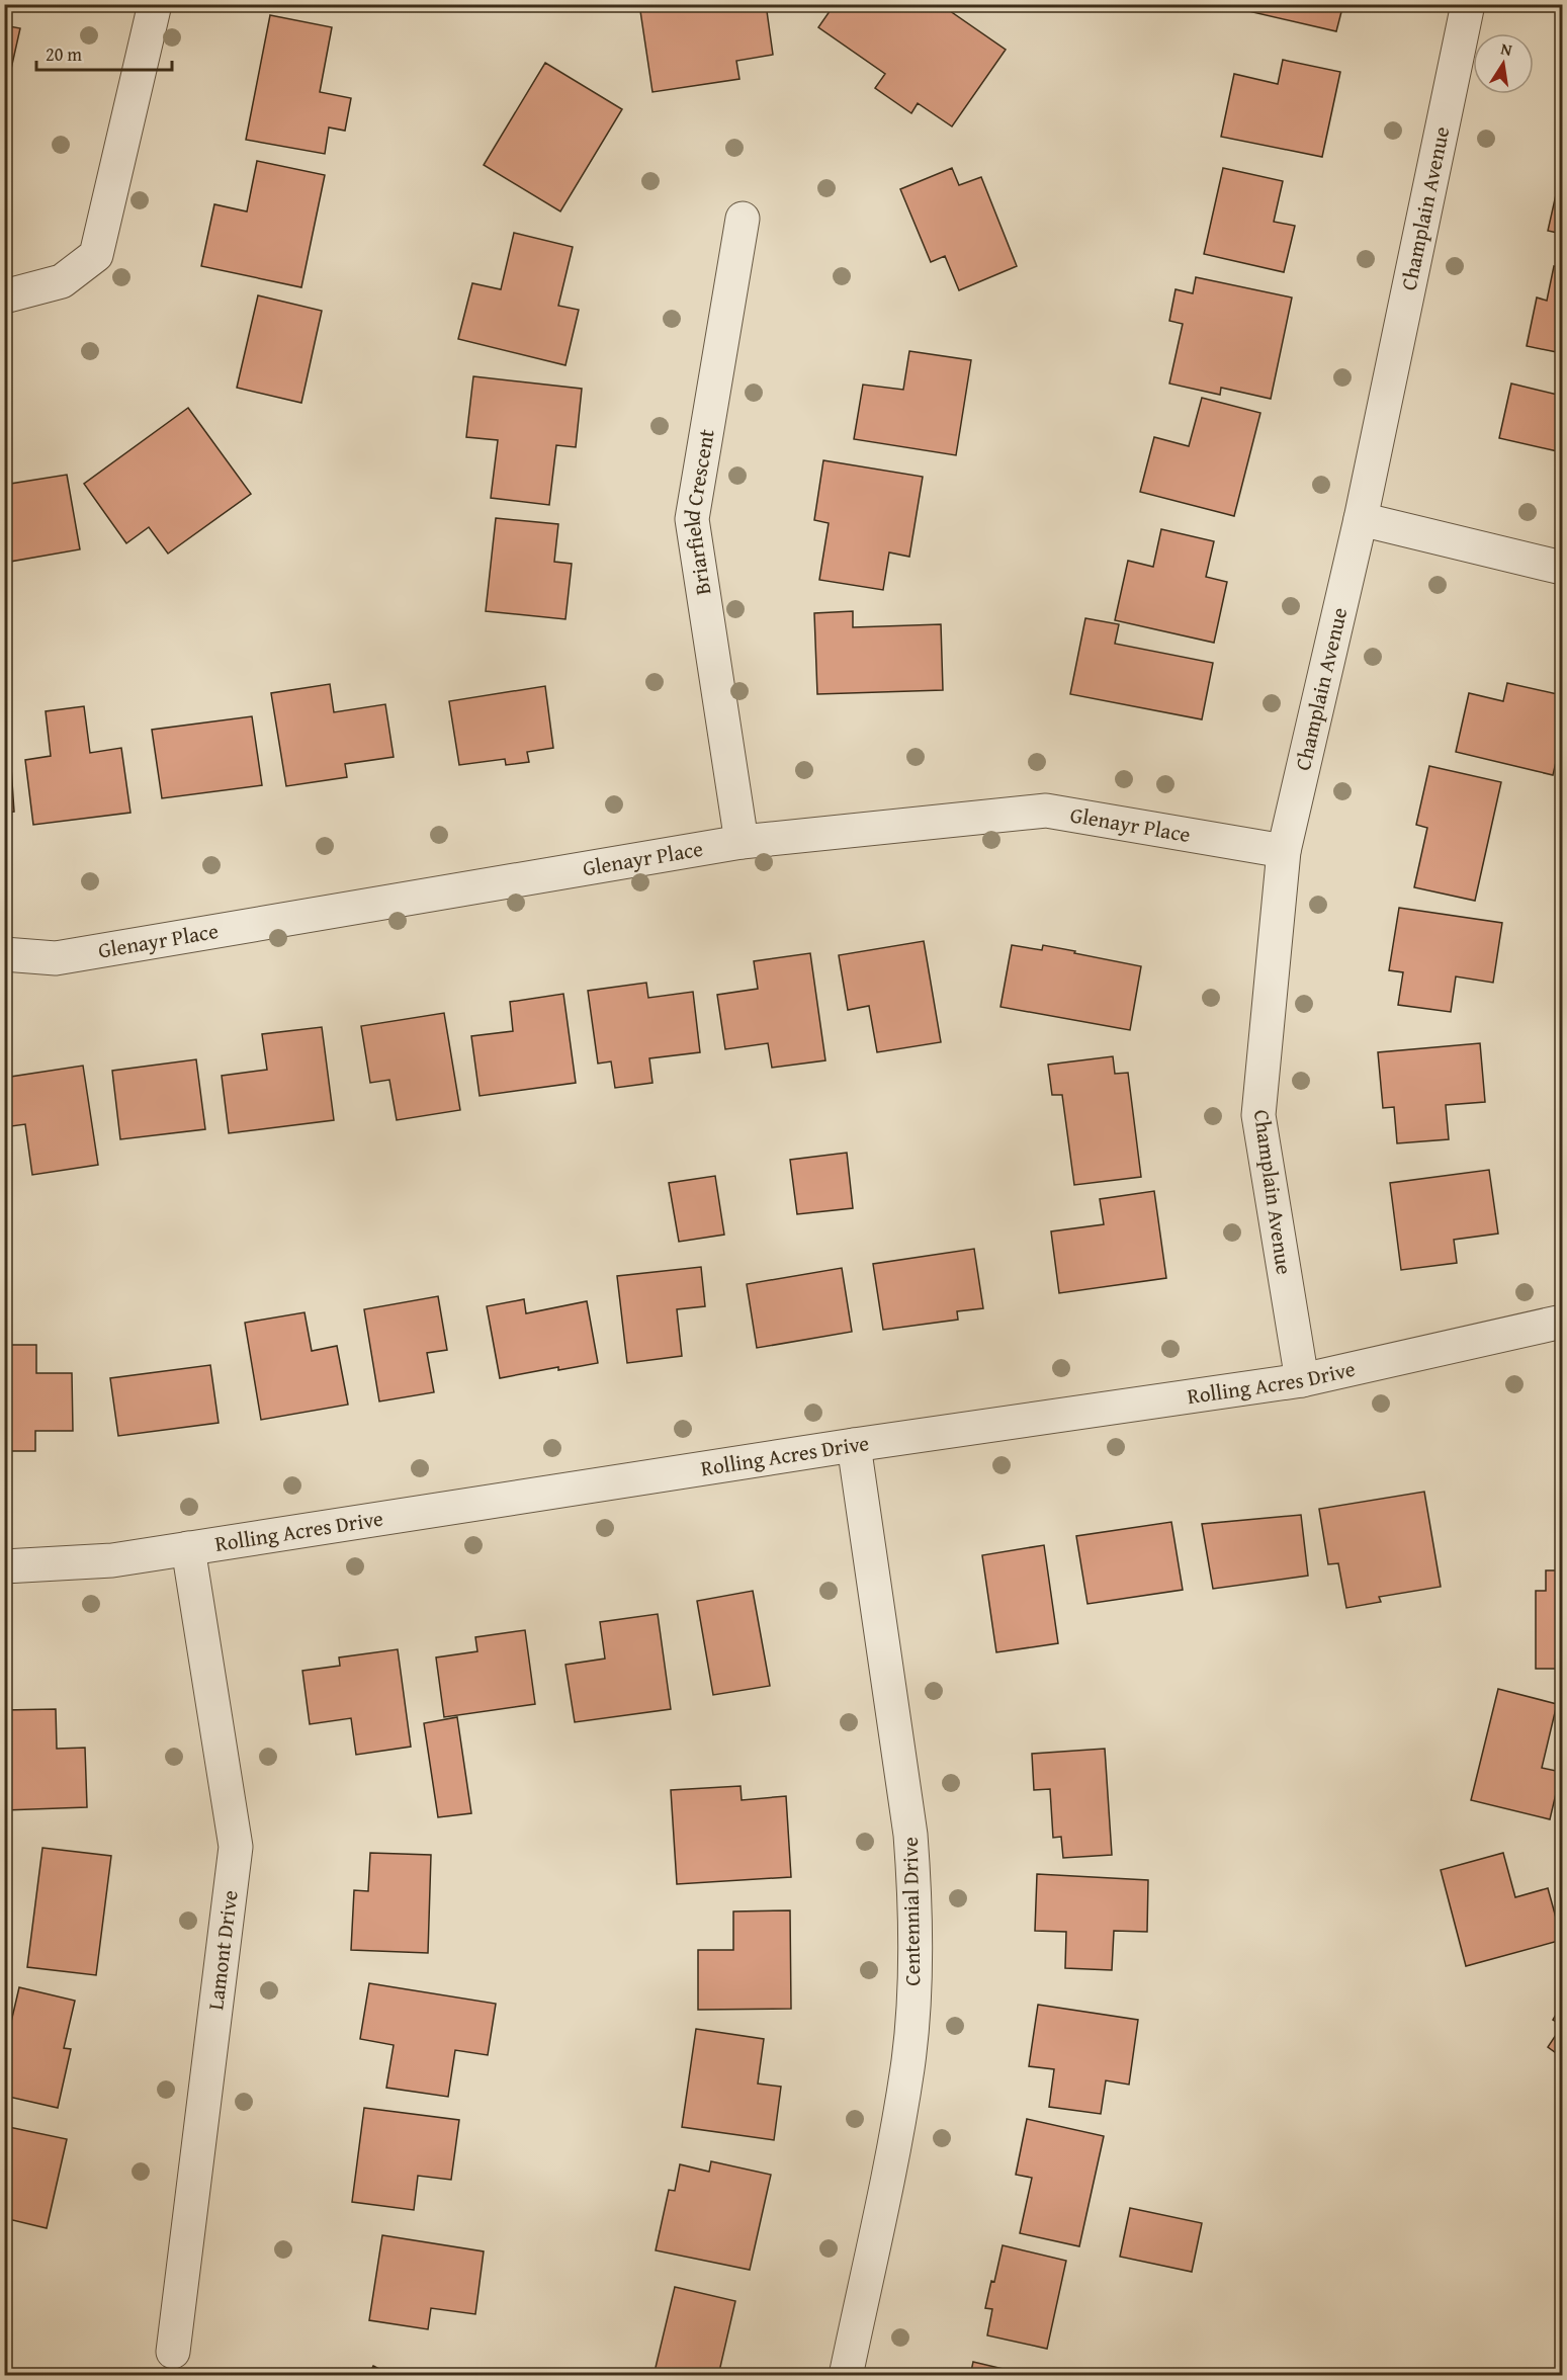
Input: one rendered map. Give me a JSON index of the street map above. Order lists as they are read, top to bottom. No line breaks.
{"streets":{"street":["Champlain Avenue","Briarfield Crescent","Glenayr Place","Rolling Acres Drive","Centennial Drive","Lamont Drive"]},"crossings":[["Champlain Avenue","Glenayr Place"],["Champlain Avenue","Rolling Acres Drive"],["Briarfield Crescent","Glenayr Place"],["Rolling Acres Drive","Centennial Drive"],["Rolling Acres Drive","Lamont Drive"]],"scale_bar":"20 m","north":"top"}
